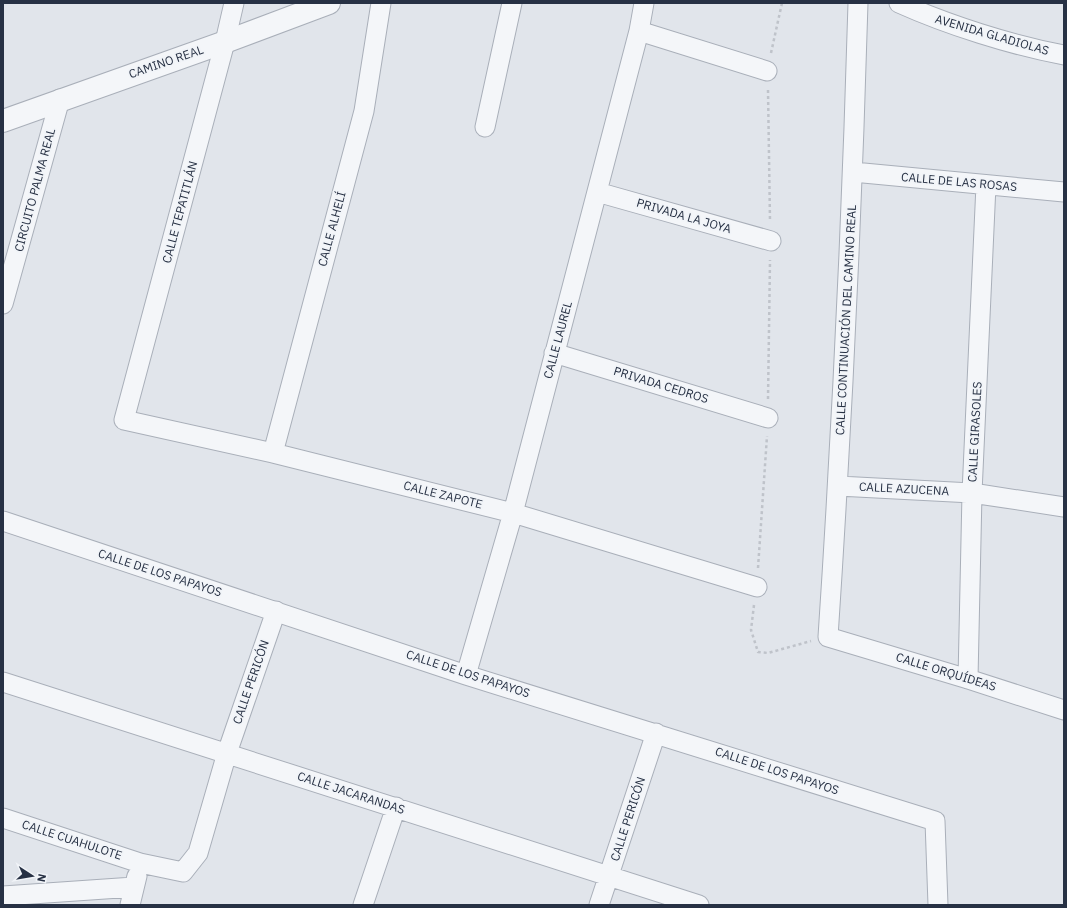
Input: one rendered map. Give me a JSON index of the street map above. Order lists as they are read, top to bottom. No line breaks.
{"streets":{"street":["AVENIDA GLADIOLAS","CAMINO REAL","CALLE DE LAS ROSAS","CIRCUITO PALMA REAL","CALLE TEPATITLÁN","PRIVADA LA JOYA","CALLE ALHELÍ","CALLE CONTINUACIÓN DEL CAMINO REAL","CALLE LAUREL","PRIVADA CEDROS","CALLE GIRASOLES","CALLE AZUCENA","CALLE ZAPOTE","CALLE DE LOS PAPAYOS","CALLE ORQUÍDEAS","CALLE PERICÓN","CALLE JACARANDAS","CALLE CUAHULOTE"]},"crossings":[["CAMINO REAL","CIRCUITO PALMA REAL"],["CAMINO REAL","CALLE TEPATITLÁN"],["CALLE DE LAS ROSAS","CALLE CONTINUACIÓN DEL CAMINO REAL"],["CALLE DE LAS ROSAS","CALLE GIRASOLES"],["CALLE TEPATITLÁN","CALLE ZAPOTE"],["PRIVADA LA JOYA","CALLE LAUREL"],["CALLE ALHELÍ","CALLE ZAPOTE"],["CALLE CONTINUACIÓN DEL CAMINO REAL","CALLE AZUCENA"],["CALLE CONTINUACIÓN DEL CAMINO REAL","CALLE ORQUÍDEAS"],["CALLE LAUREL","PRIVADA CEDROS"],["CALLE LAUREL","CALLE ZAPOTE"],["CALLE LAUREL","CALLE DE LOS PAPAYOS"],["CALLE GIRASOLES","CALLE AZUCENA"],["CALLE GIRASOLES","CALLE ORQUÍDEAS"],["CALLE DE LOS PAPAYOS","CALLE PERICÓN"],["CALLE PERICÓN","CALLE JACARANDAS"],["CALLE PERICÓN","CALLE CUAHULOTE"]],"north":"right"}
